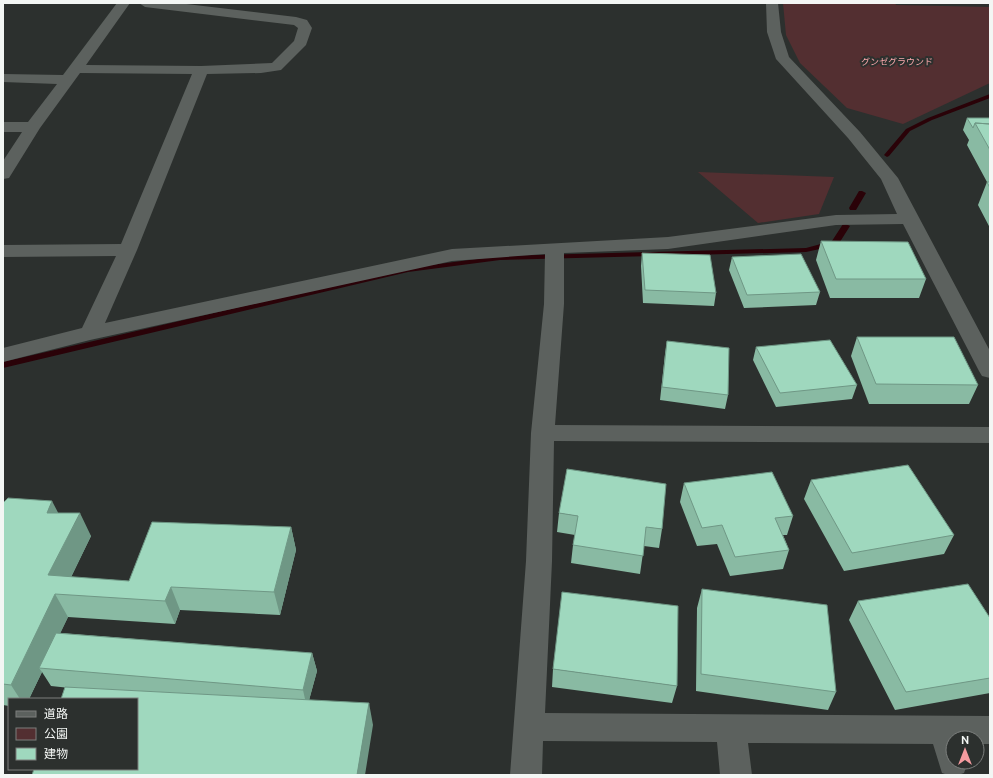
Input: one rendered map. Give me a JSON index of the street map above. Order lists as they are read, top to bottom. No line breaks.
{"parks":["グンゼグラウンド"],"legend":["道路","公園","建物"],"north":"top"}
